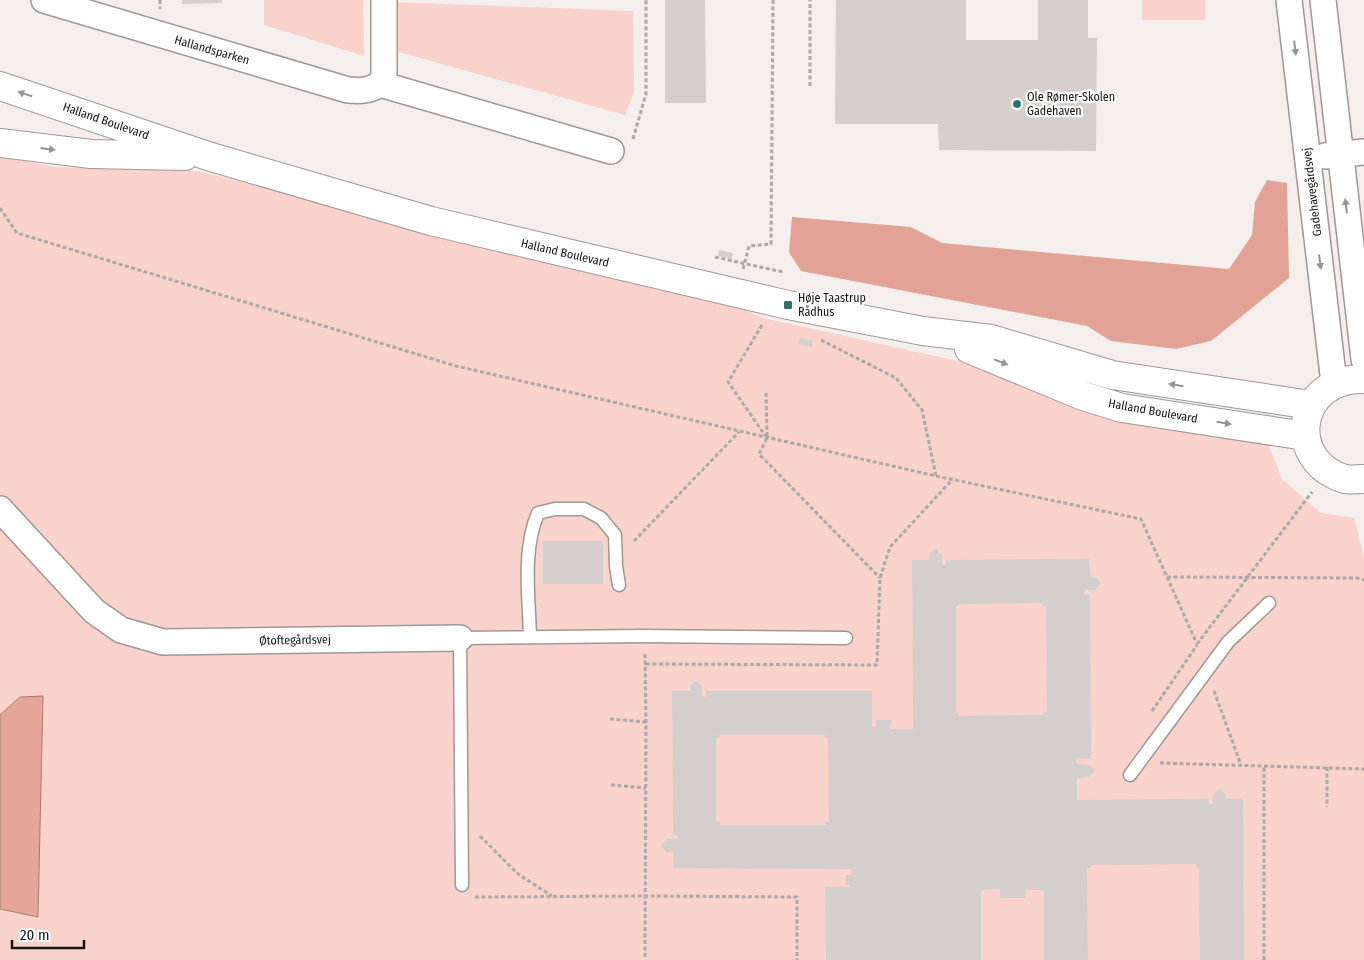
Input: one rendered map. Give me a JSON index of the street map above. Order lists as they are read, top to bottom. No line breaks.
{"streets":{"street":["Hallandsparken","Halland Boulevard","Gadehavegårdsvej","Øtoftegårdsvej"]},"places":{"other":["Ole Rømer-Skolen Gadehaven"],"transit":["Høje Taastrup Rådhus"]},"scale_bar":"20 m"}
